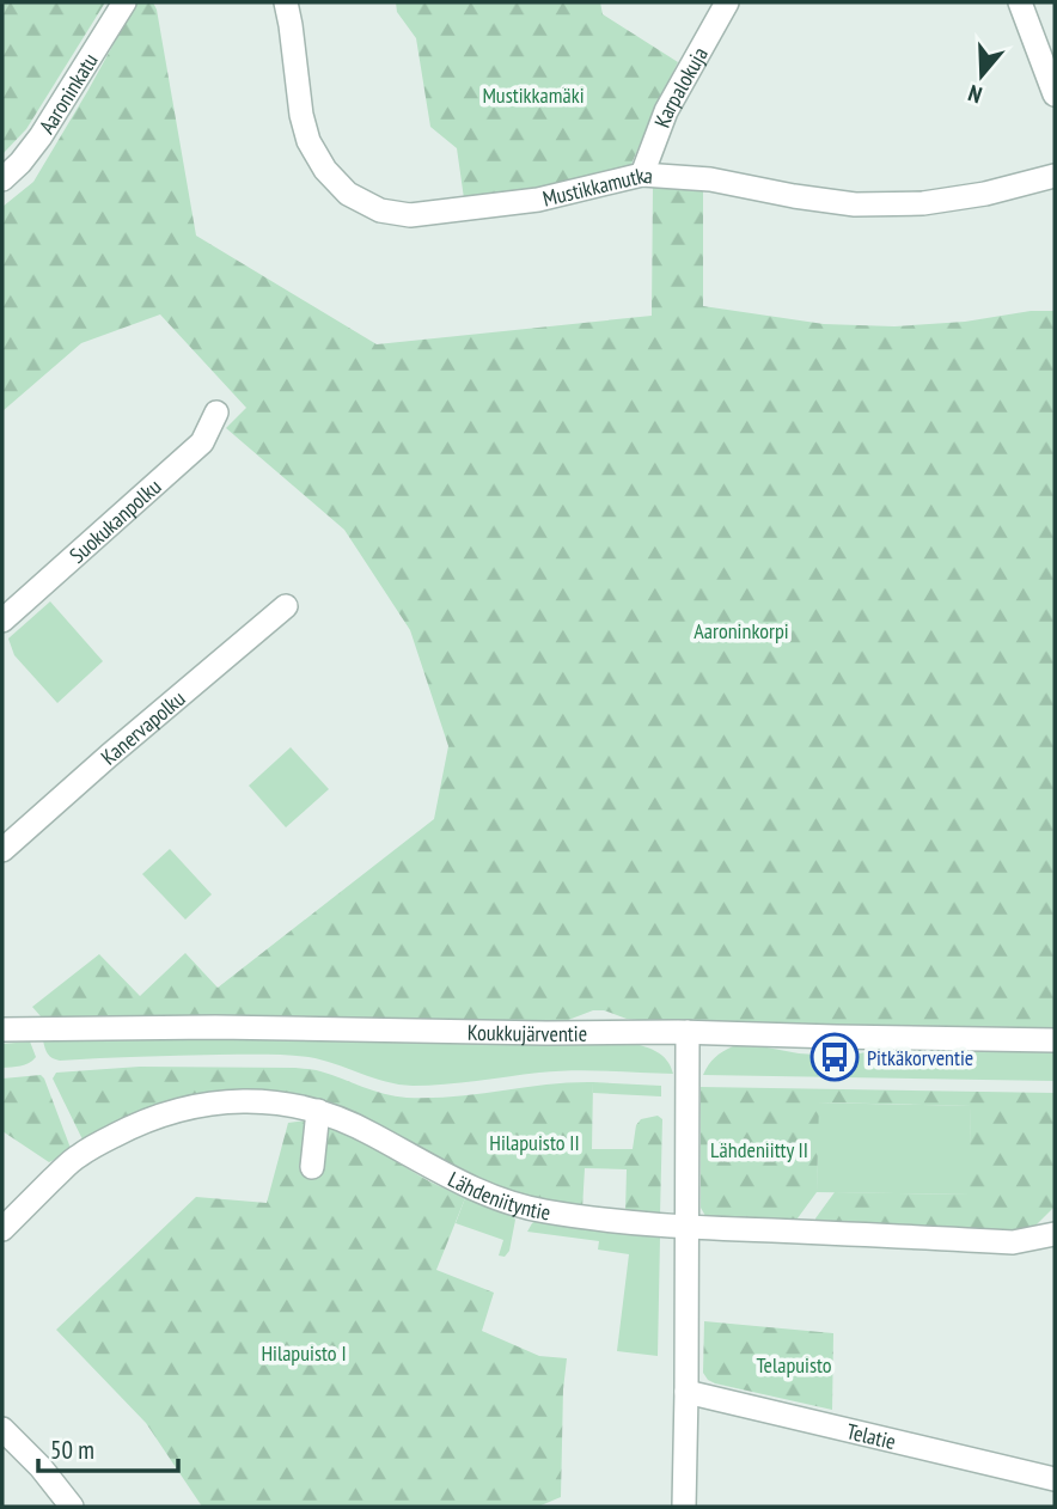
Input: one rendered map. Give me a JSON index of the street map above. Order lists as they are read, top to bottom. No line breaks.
{"streets":{"street":["Karpalokuja","Aaroninkatu","Mustikkamutka","Suokukanpolku","Kanervapolku","Koukkujärventie","Lähdeniityntie","Telatie"]},"crossings":[["Karpalokuja","Mustikkamutka"]],"parks":["Mustikkamäki","Aaroninkorpi","Hilapuisto II","Lähdeniitty II","Hilapuisto I","Telapuisto"],"places":{"bus stop":["Pitkäkorventie"]},"scale_bar":"50 m","north":"bottom"}
